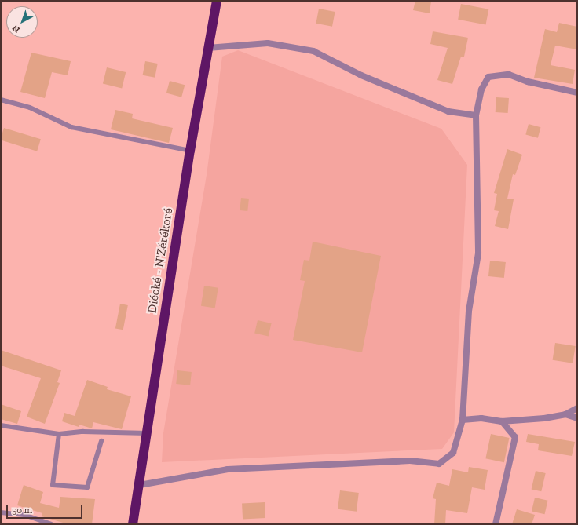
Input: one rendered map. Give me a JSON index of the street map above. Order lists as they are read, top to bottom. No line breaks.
{"streets":{"highway":["Diécké - N'Zérékoré"]},"scale_bar":"50 m","north":"bottom left"}
